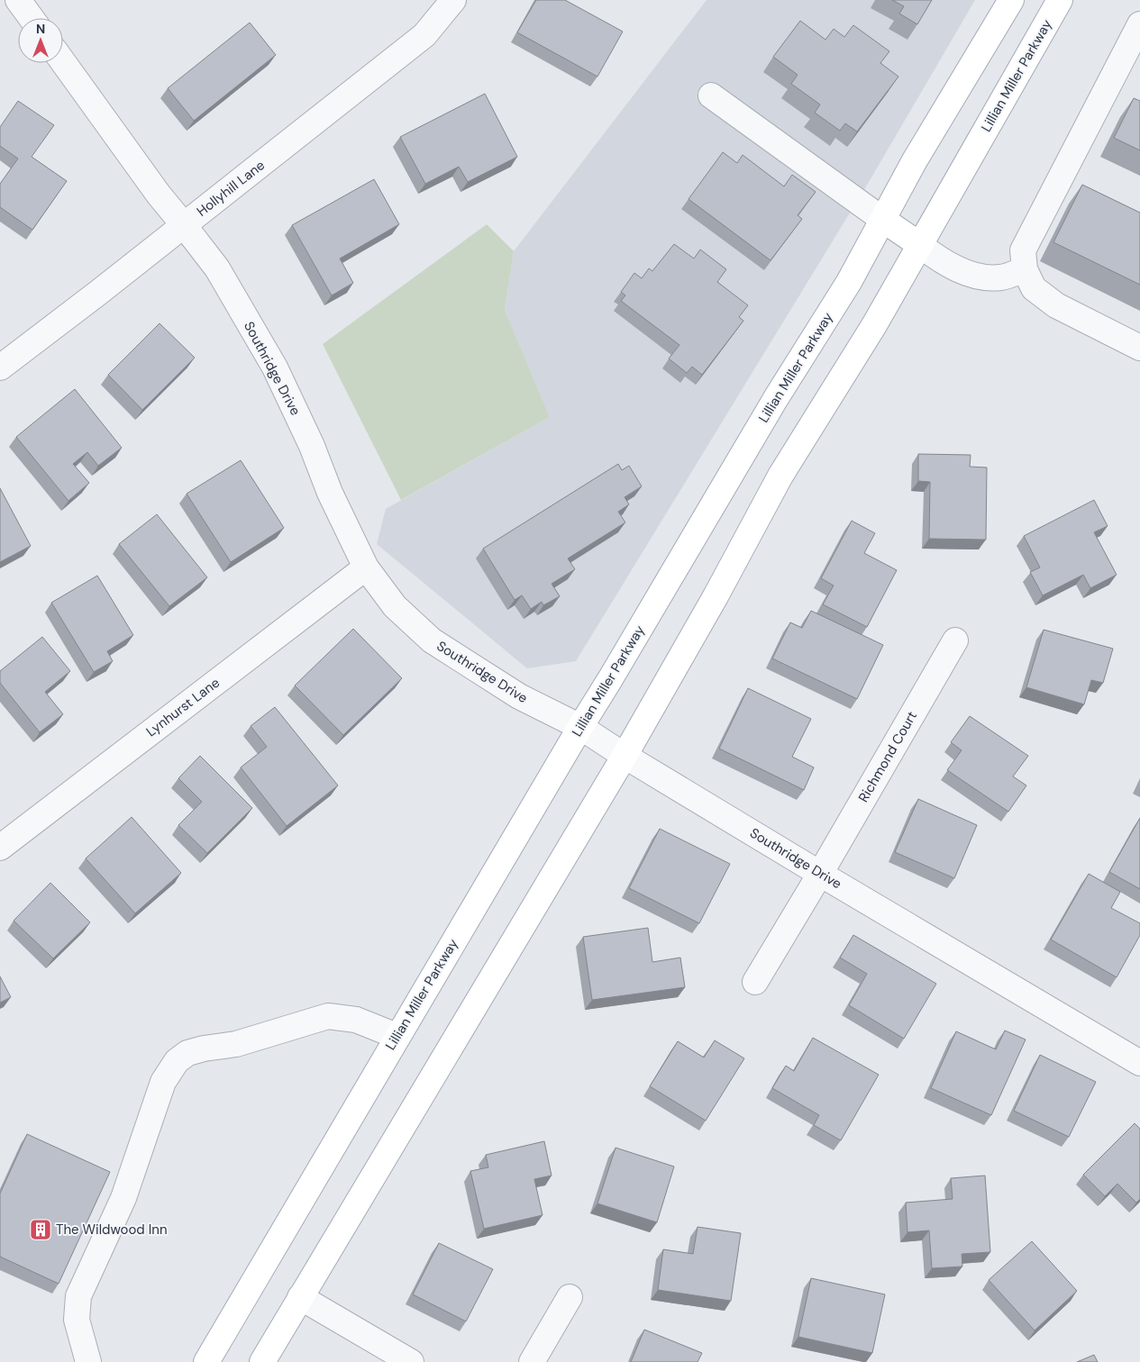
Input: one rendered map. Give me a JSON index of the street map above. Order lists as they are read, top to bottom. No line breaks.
{"streets":{"main road":["Lillian Miller Parkway"],"street":["Hollyhill Lane","Southridge Drive","Lynhurst Lane","Richmond Court"]},"crossings":[["Lillian Miller Parkway","Southridge Drive"],["Hollyhill Lane","Southridge Drive"],["Southridge Drive","Lynhurst Lane"],["Southridge Drive","Richmond Court"]],"places":{"building":["The Wildwood Inn"]},"north":"top"}
